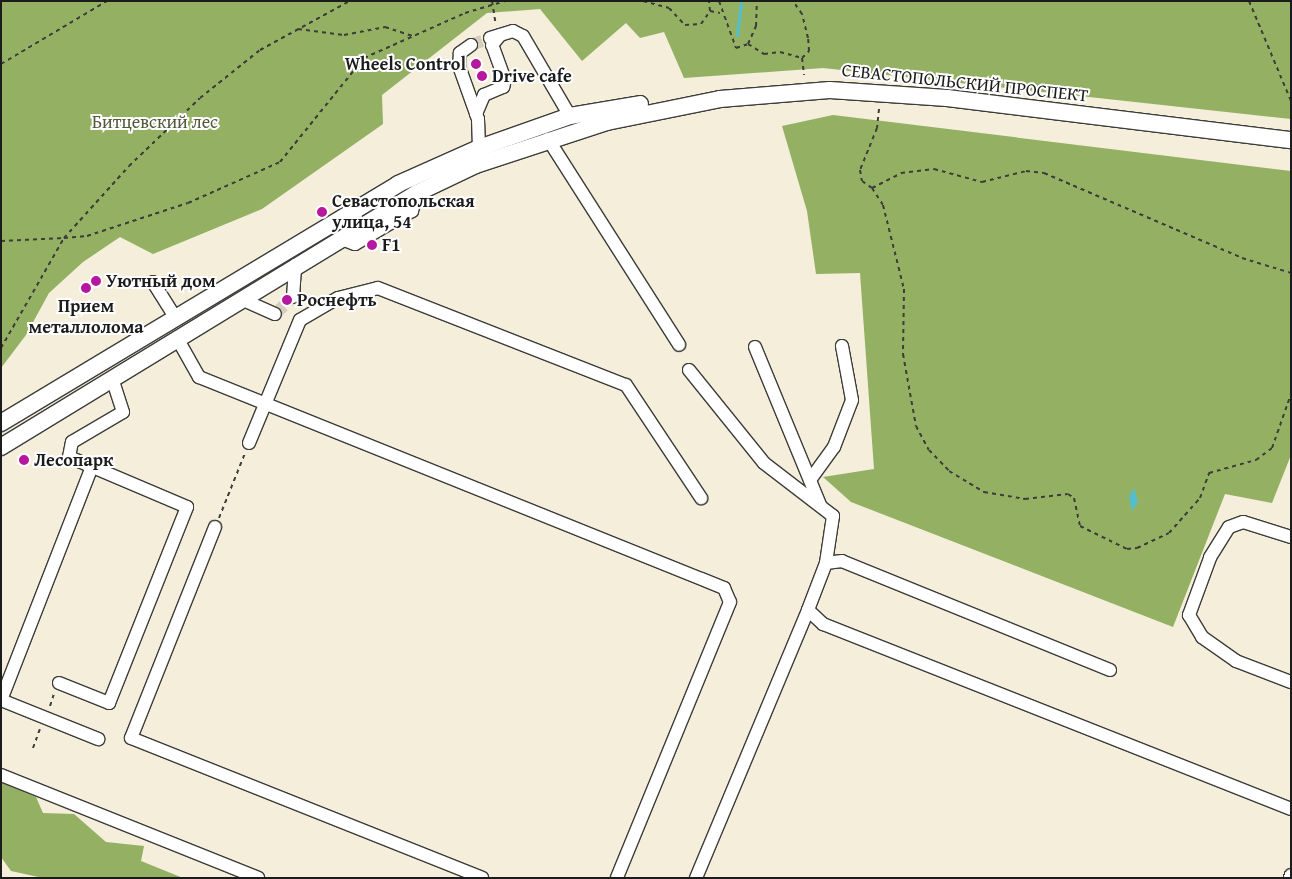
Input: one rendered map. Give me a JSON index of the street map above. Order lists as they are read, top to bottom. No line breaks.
{"streets":{"main road":["СЕВАСТОПОЛЬСКИЙ ПРОСПЕКТ"]},"parks":["Битцевский лес"],"places":["Wheels Control","Drive cafe","Севастопольская улица, 54","F1","Уютный дом","Прием металлолома","Роснефть","Лесопарк"]}
